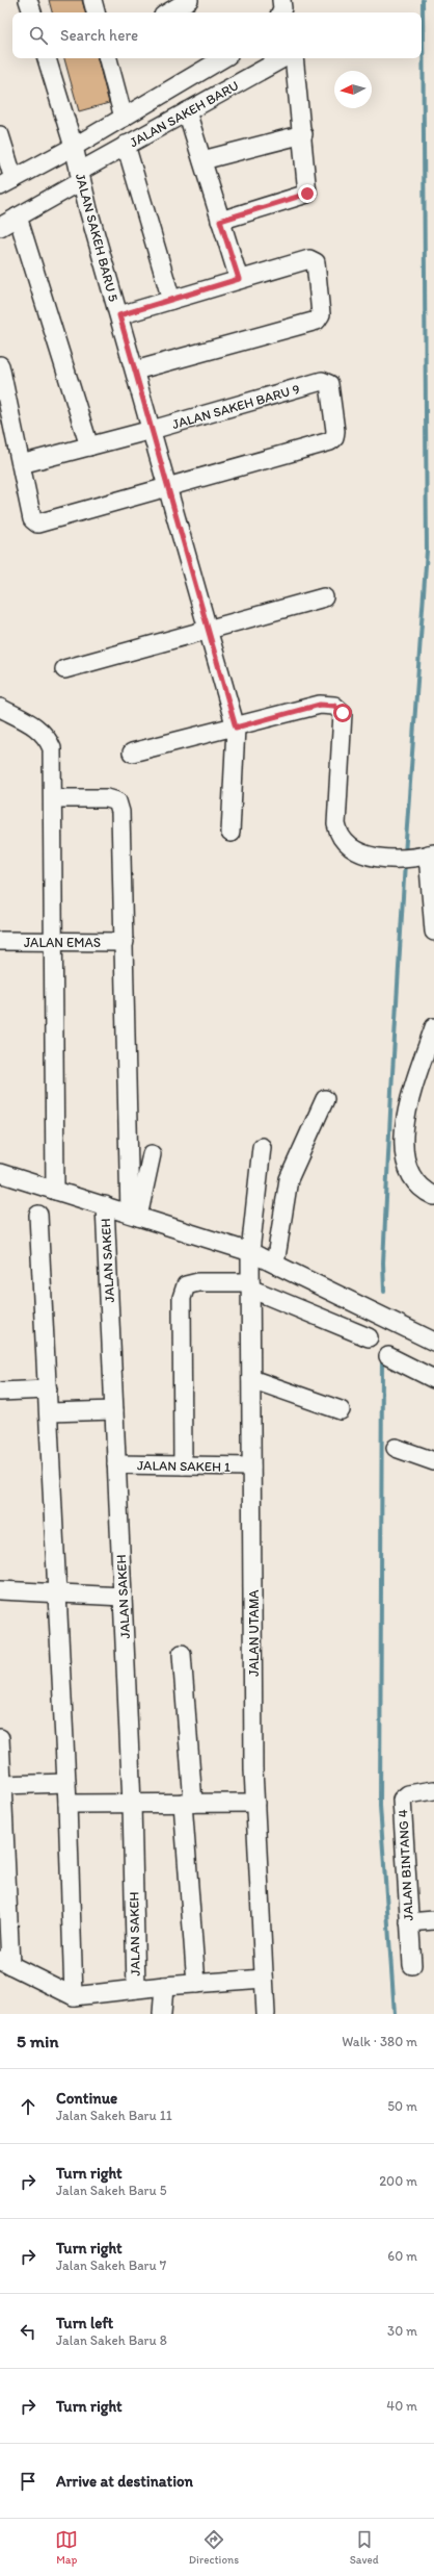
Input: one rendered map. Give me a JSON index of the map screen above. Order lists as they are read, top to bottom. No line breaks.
{"streets":{"street":["JALAN SAKEH BARU","JALAN SAKEH BARU 5","JALAN SAKEH BARU 9","JALAN EMAS","JALAN SAKEH","JALAN SAKEH 1","JALAN UTAMA","JALAN BINTANG 4"]},"crossings":[["JALAN SAKEH BARU","JALAN SAKEH BARU 5"],["JALAN SAKEH BARU 5","JALAN SAKEH BARU 9"],["JALAN SAKEH","JALAN SAKEH 1"],["JALAN SAKEH","JALAN UTAMA"],["JALAN SAKEH 1","JALAN UTAMA"]],"north":"left","page":{"search":"Search here","heading":["5 min","Walk · 380 m"],"list":[["Continue","Jalan Sakeh Baru 11","50 m"],["Turn right","Jalan Sakeh Baru 5","200 m"],["Turn right","Jalan Sakeh Baru 7","60 m"],["Turn left","Jalan Sakeh Baru 8","30 m"],["Turn right","40 m"],"Arrive at destination"],"nav":["Map","Directions","Saved"]}}
